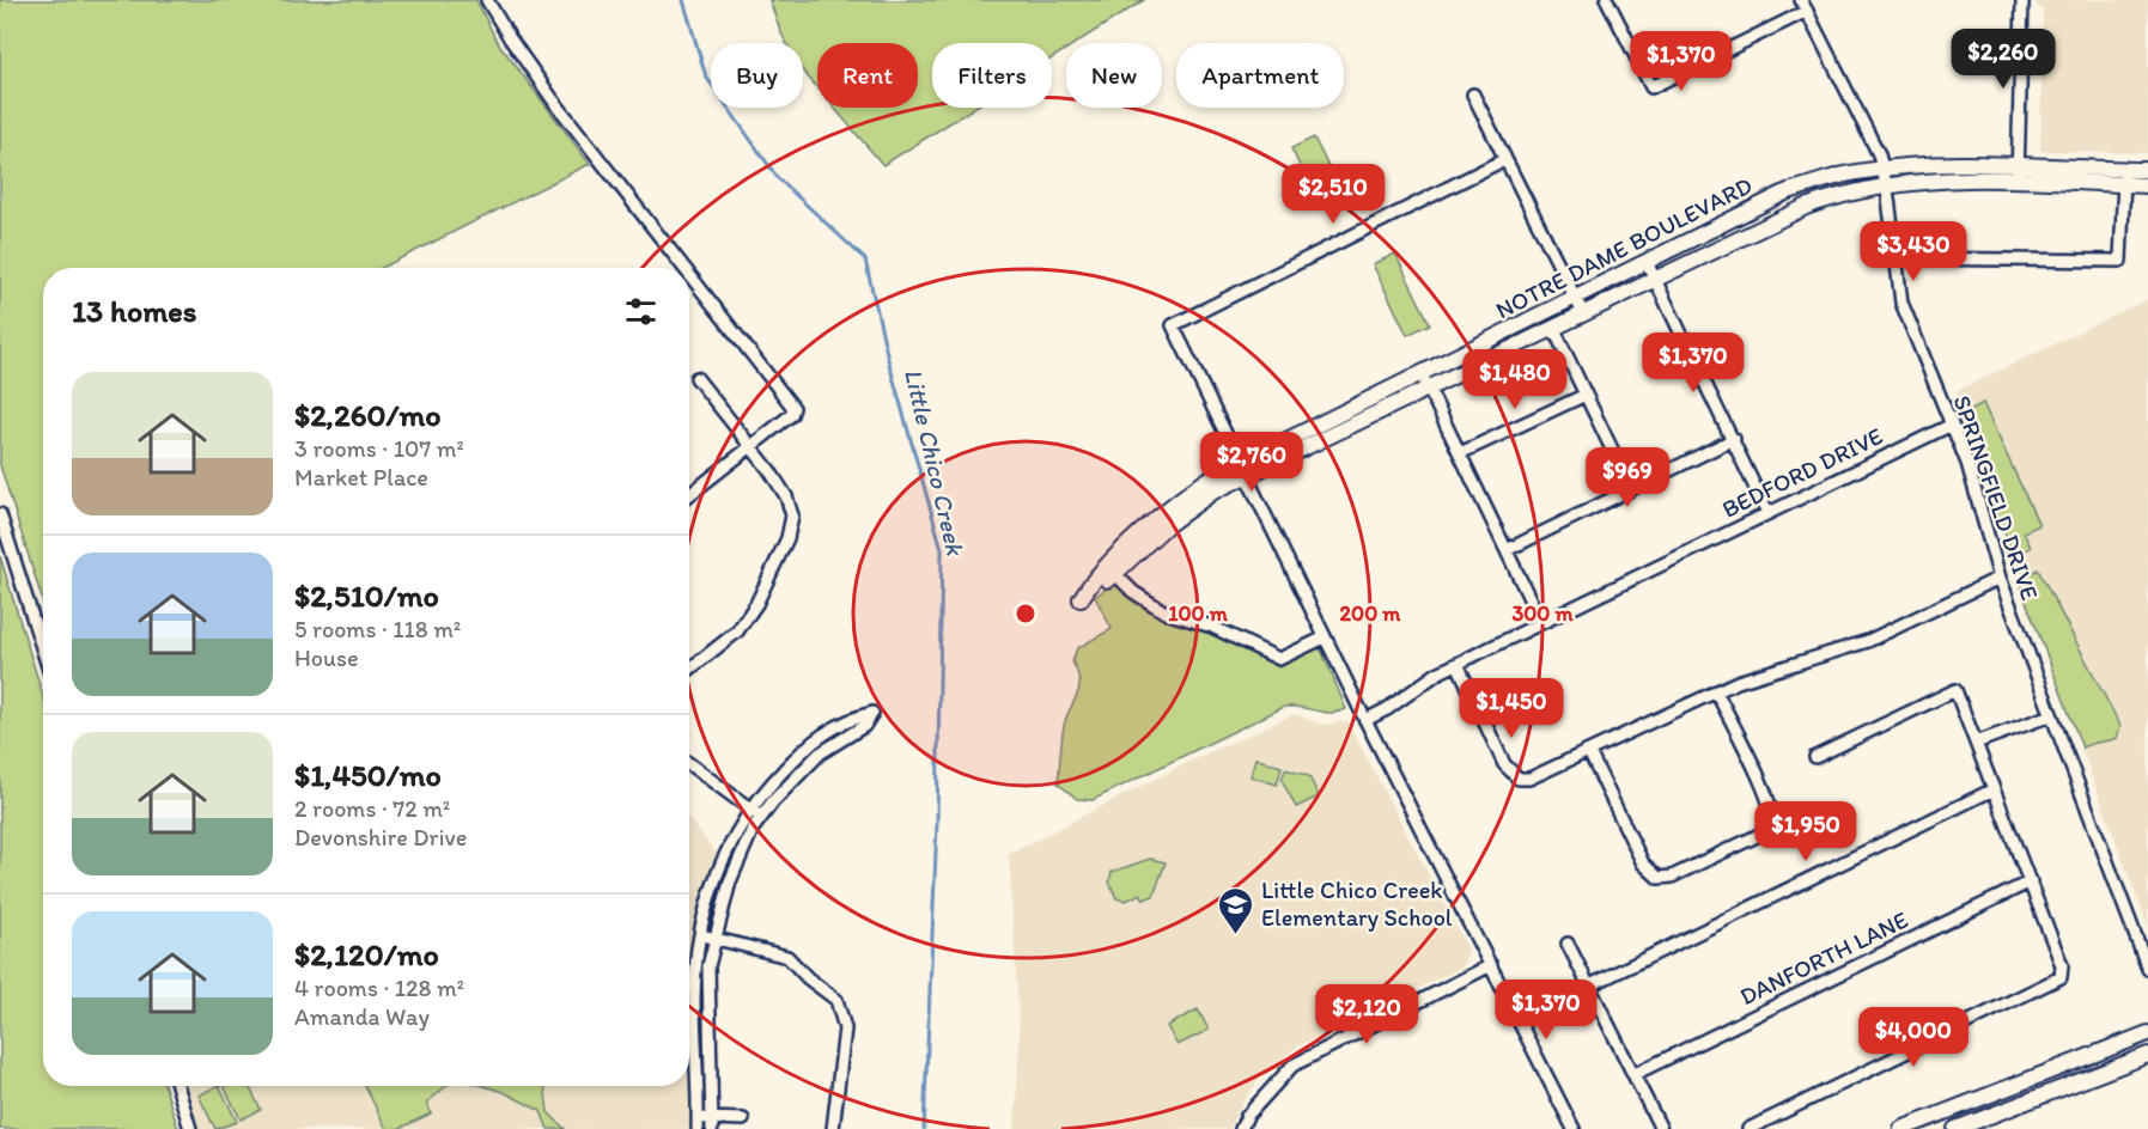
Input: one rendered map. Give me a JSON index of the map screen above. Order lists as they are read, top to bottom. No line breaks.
{"streets":{"street":["NOTRE DAME BOULEVARD","BEDFORD DRIVE","SPRINGFIELD DRIVE","DANFORTH LANE"]},"crossings":[["NOTRE DAME BOULEVARD","SPRINGFIELD DRIVE"],["BEDFORD DRIVE","SPRINGFIELD DRIVE"]],"water":["Little Chico Creek"],"places":{"school or university":["Little Chico Creek Elementary School"]},"page":{"price":["$2,260","$1,370","$2,510","$3,430","$1,370","$1,480","$2,760","$969","$1,450","$1,950","$1,370","$2,120","$4,000"],"chip":["Buy","Rent","Filters","New","Apartment"],"heading":"13 homes","list":[{"name":"$2,260/mo","note":"3 rooms · 107 m² · Market Place"},{"name":"$2,510/mo","note":"5 rooms · 118 m² · House"},{"name":"$1,450/mo","note":"2 rooms · 72 m² · Devonshire Drive"},{"name":"$2,120/mo","note":"4 rooms · 128 m² · Amanda Way"}]},"rings":["100 m","200 m","300 m"]}
